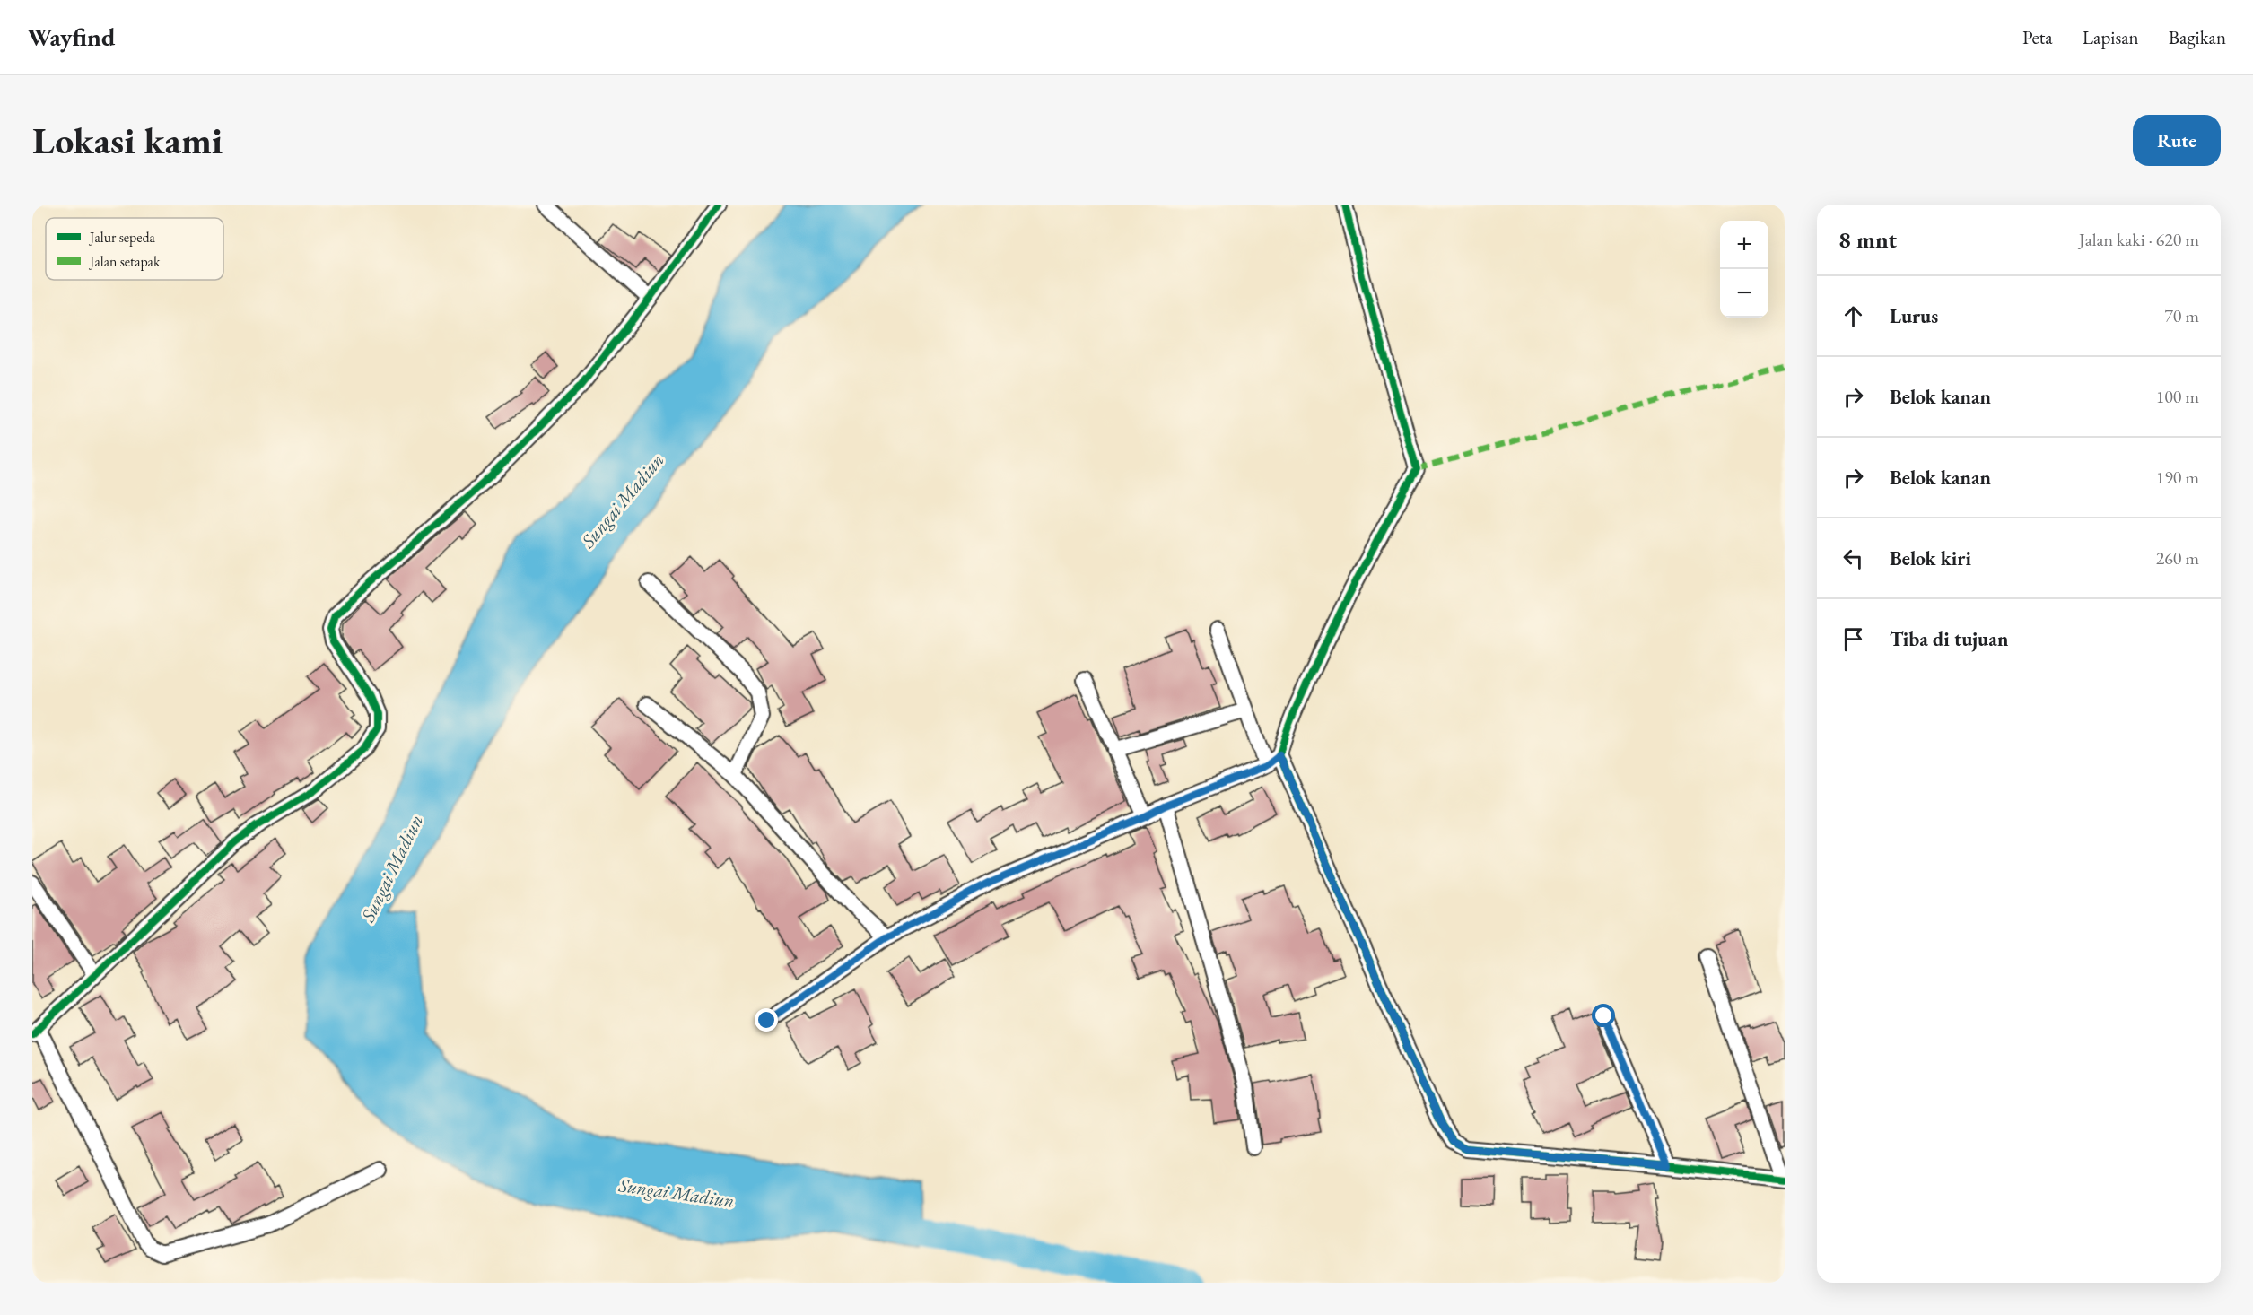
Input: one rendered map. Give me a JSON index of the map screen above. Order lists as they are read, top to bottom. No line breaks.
{"water":["Sungai Madiun"],"legend":["Jalur sepeda","Jalan setapak"],"page":{"header":"Wayfind","nav":["Peta","Lapisan","Bagikan"],"buttons":"Rute","title":"Lokasi kami","heading":["8 mnt","Jalan kaki · 620 m"],"map_buttons":["+","−"],"list":[["Lurus","70 m"],["Belok kanan","100 m"],["Belok kanan","190 m"],["Belok kiri","260 m"],"Tiba di tujuan"]}}
